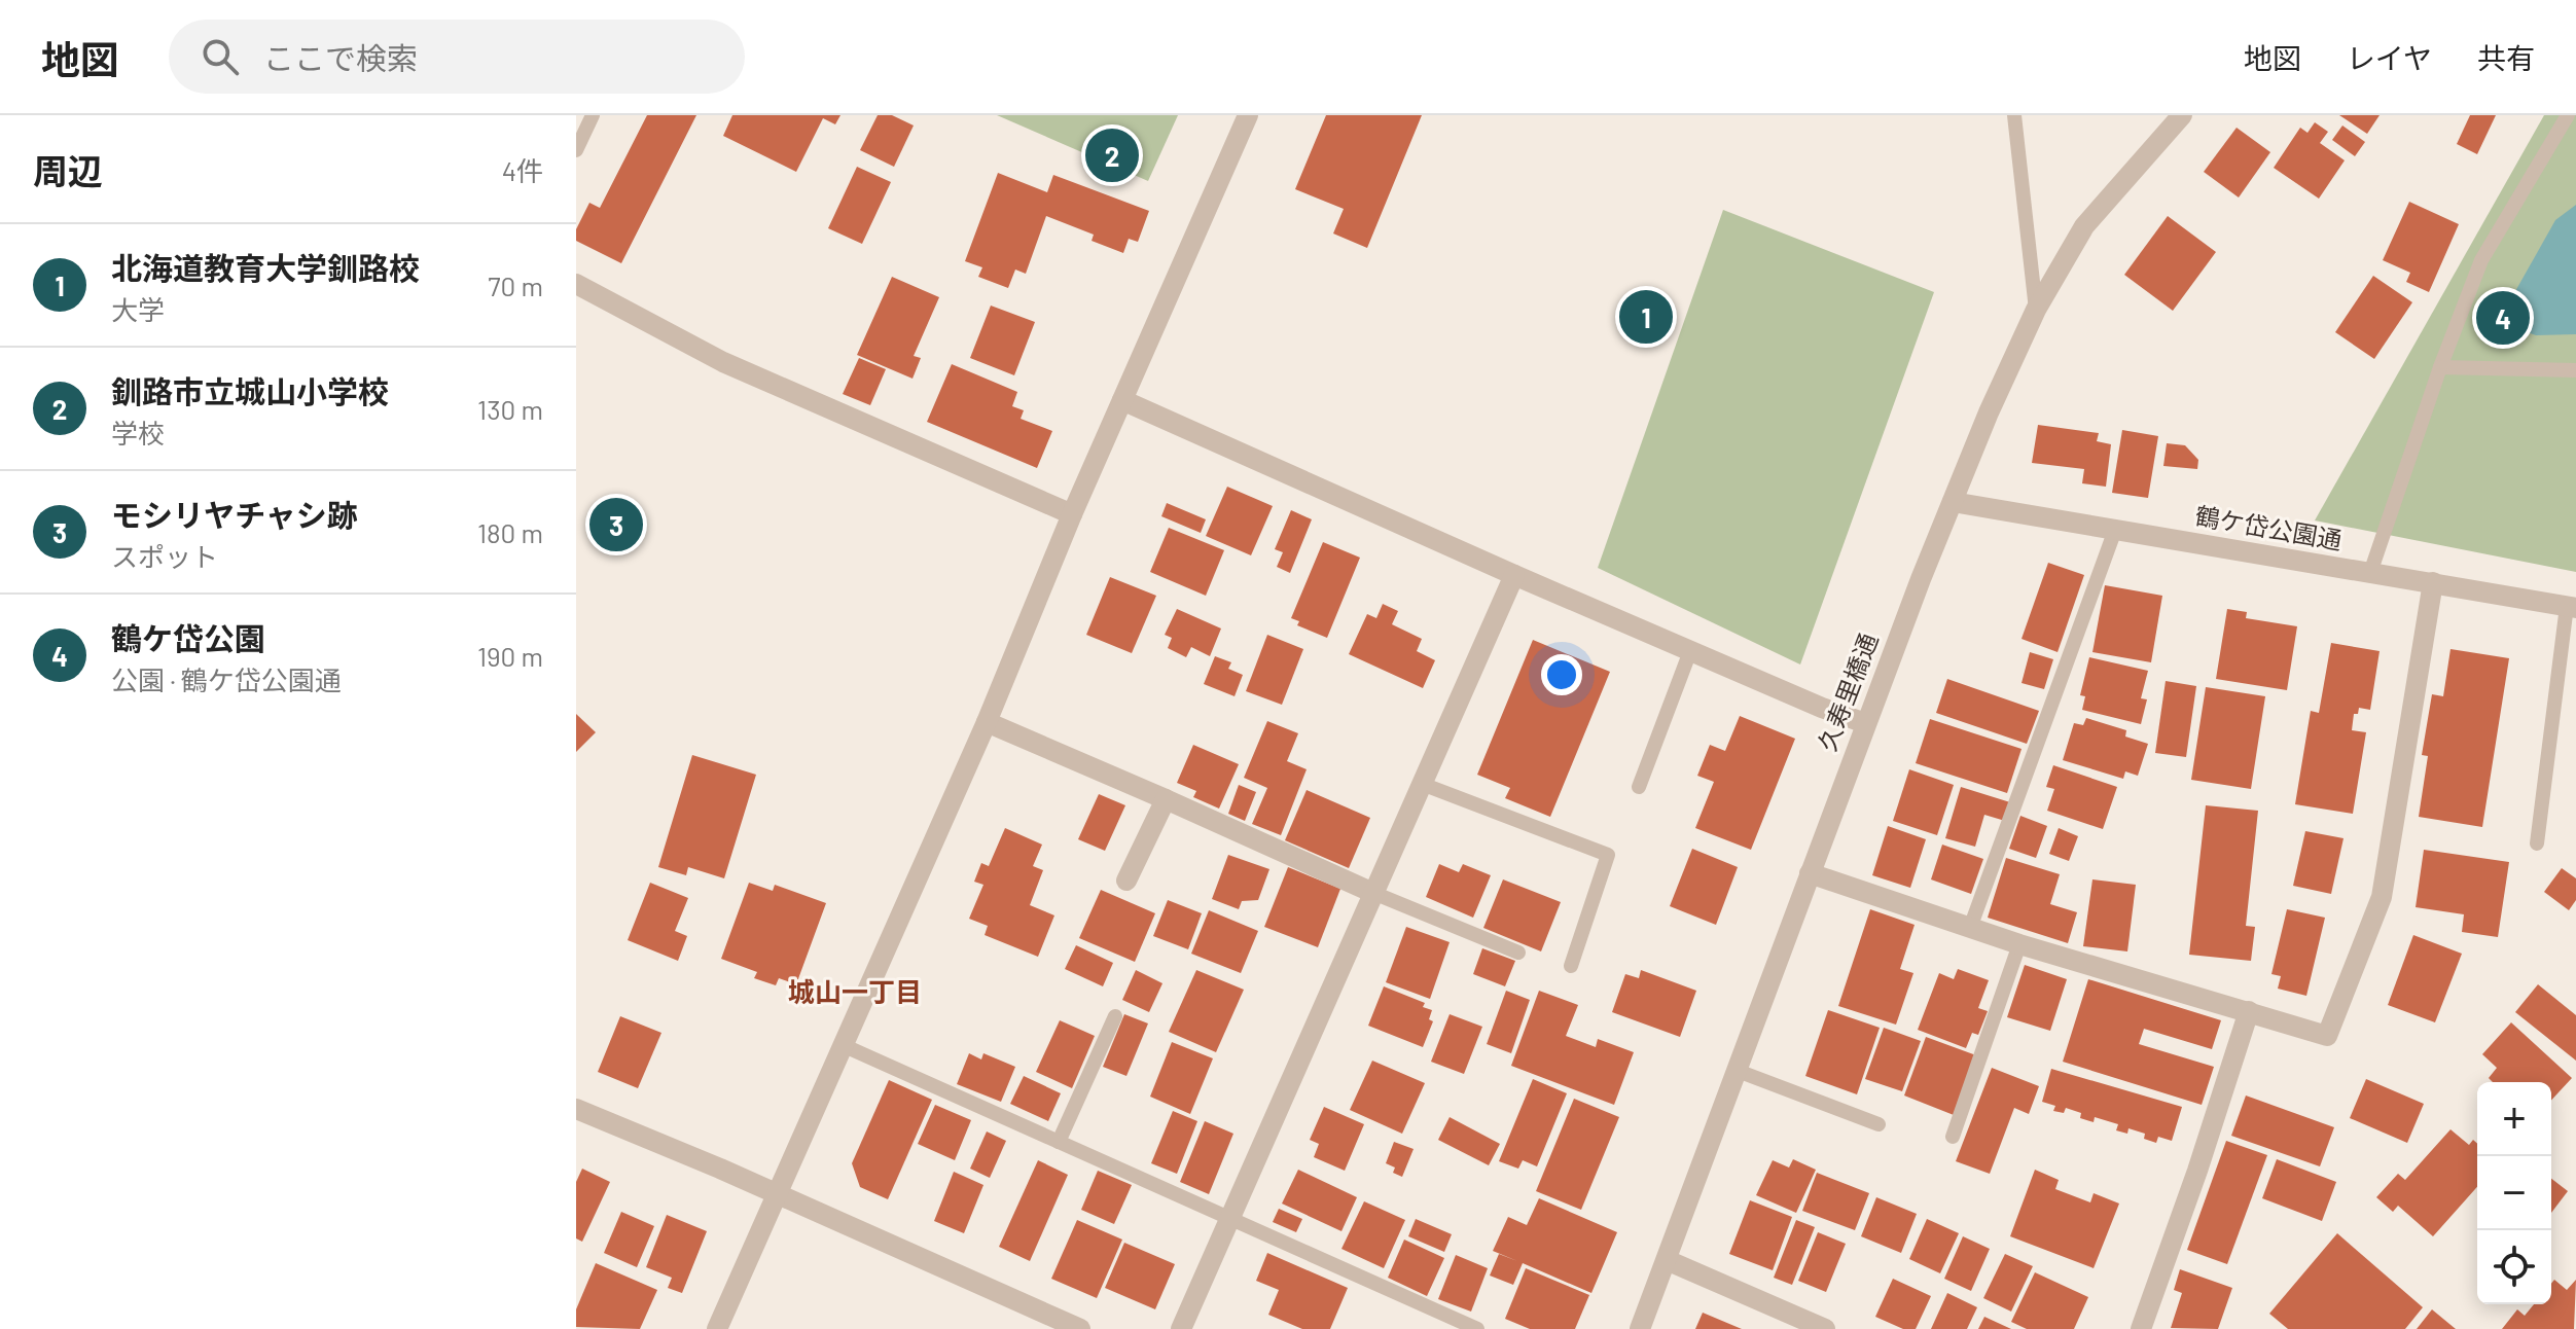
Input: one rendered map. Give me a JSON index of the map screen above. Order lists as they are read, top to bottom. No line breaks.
{"streets":{"street":["鶴ケ岱公園通","久寿里橋通"]},"crossings":[["鶴ケ岱公園通","久寿里橋通"]],"districts":["城山一丁目"],"page":{"header":"地図","search":"ここで検索","nav":["地図","レイヤ","共有"],"heading":["周辺","4件"],"pins":["2","1","4","3"],"list":[{"mark":"1","name":"北海道教育大学釧路校","note":"大学","value":"70 m"},{"mark":"2","name":"釧路市立城山小学校","note":"学校","value":"130 m"},{"mark":"3","name":"モシリヤチャシ跡","note":"スポット","value":"180 m"},{"mark":"4","name":"鶴ケ岱公園","note":"公園 · 鶴ケ岱公園通","value":"190 m"}],"map_buttons":["+","−"]}}
